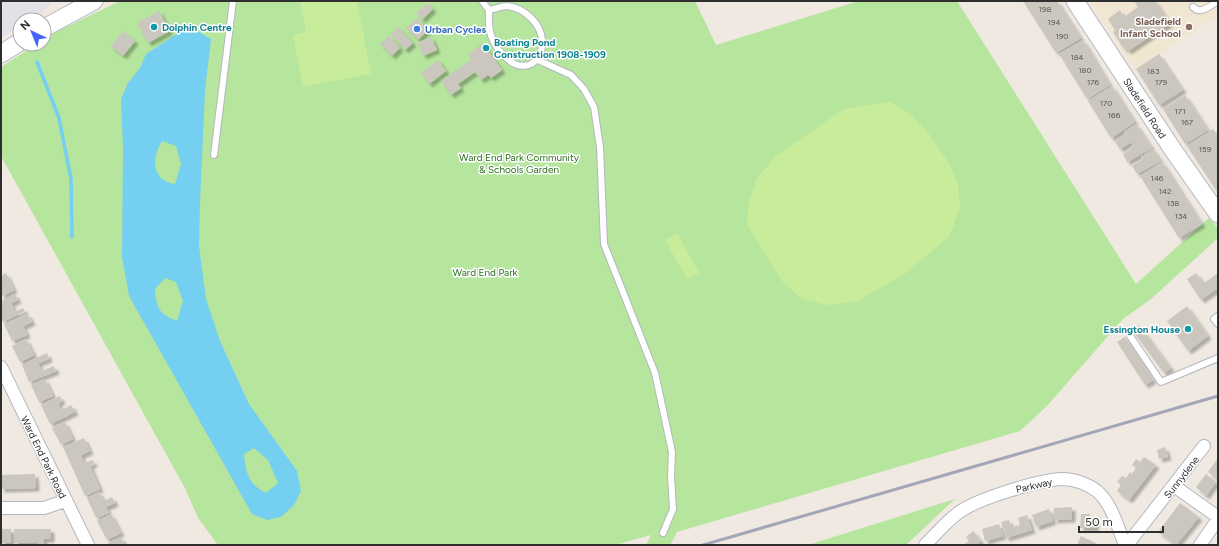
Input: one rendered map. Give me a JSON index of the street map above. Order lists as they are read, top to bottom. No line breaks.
{"streets":{"street":["Sladefield Road","Ward End Park Road","Sunnydene","Parkway"]},"crossings":[["Sunnydene","Parkway"]],"parks":["Ward End Park Community & Schools Garden","Ward End Park"],"places":["Dolphin Centre","Sladefield Infant School","Urban Cycles","Boating Pond Construction 1908-1909","Essington House"],"house_numbers":["198","194","190","184","180","183","176","179","170","171","166","167","159","146","142","138","134"],"scale_bar":"50 m","north":"top left"}
